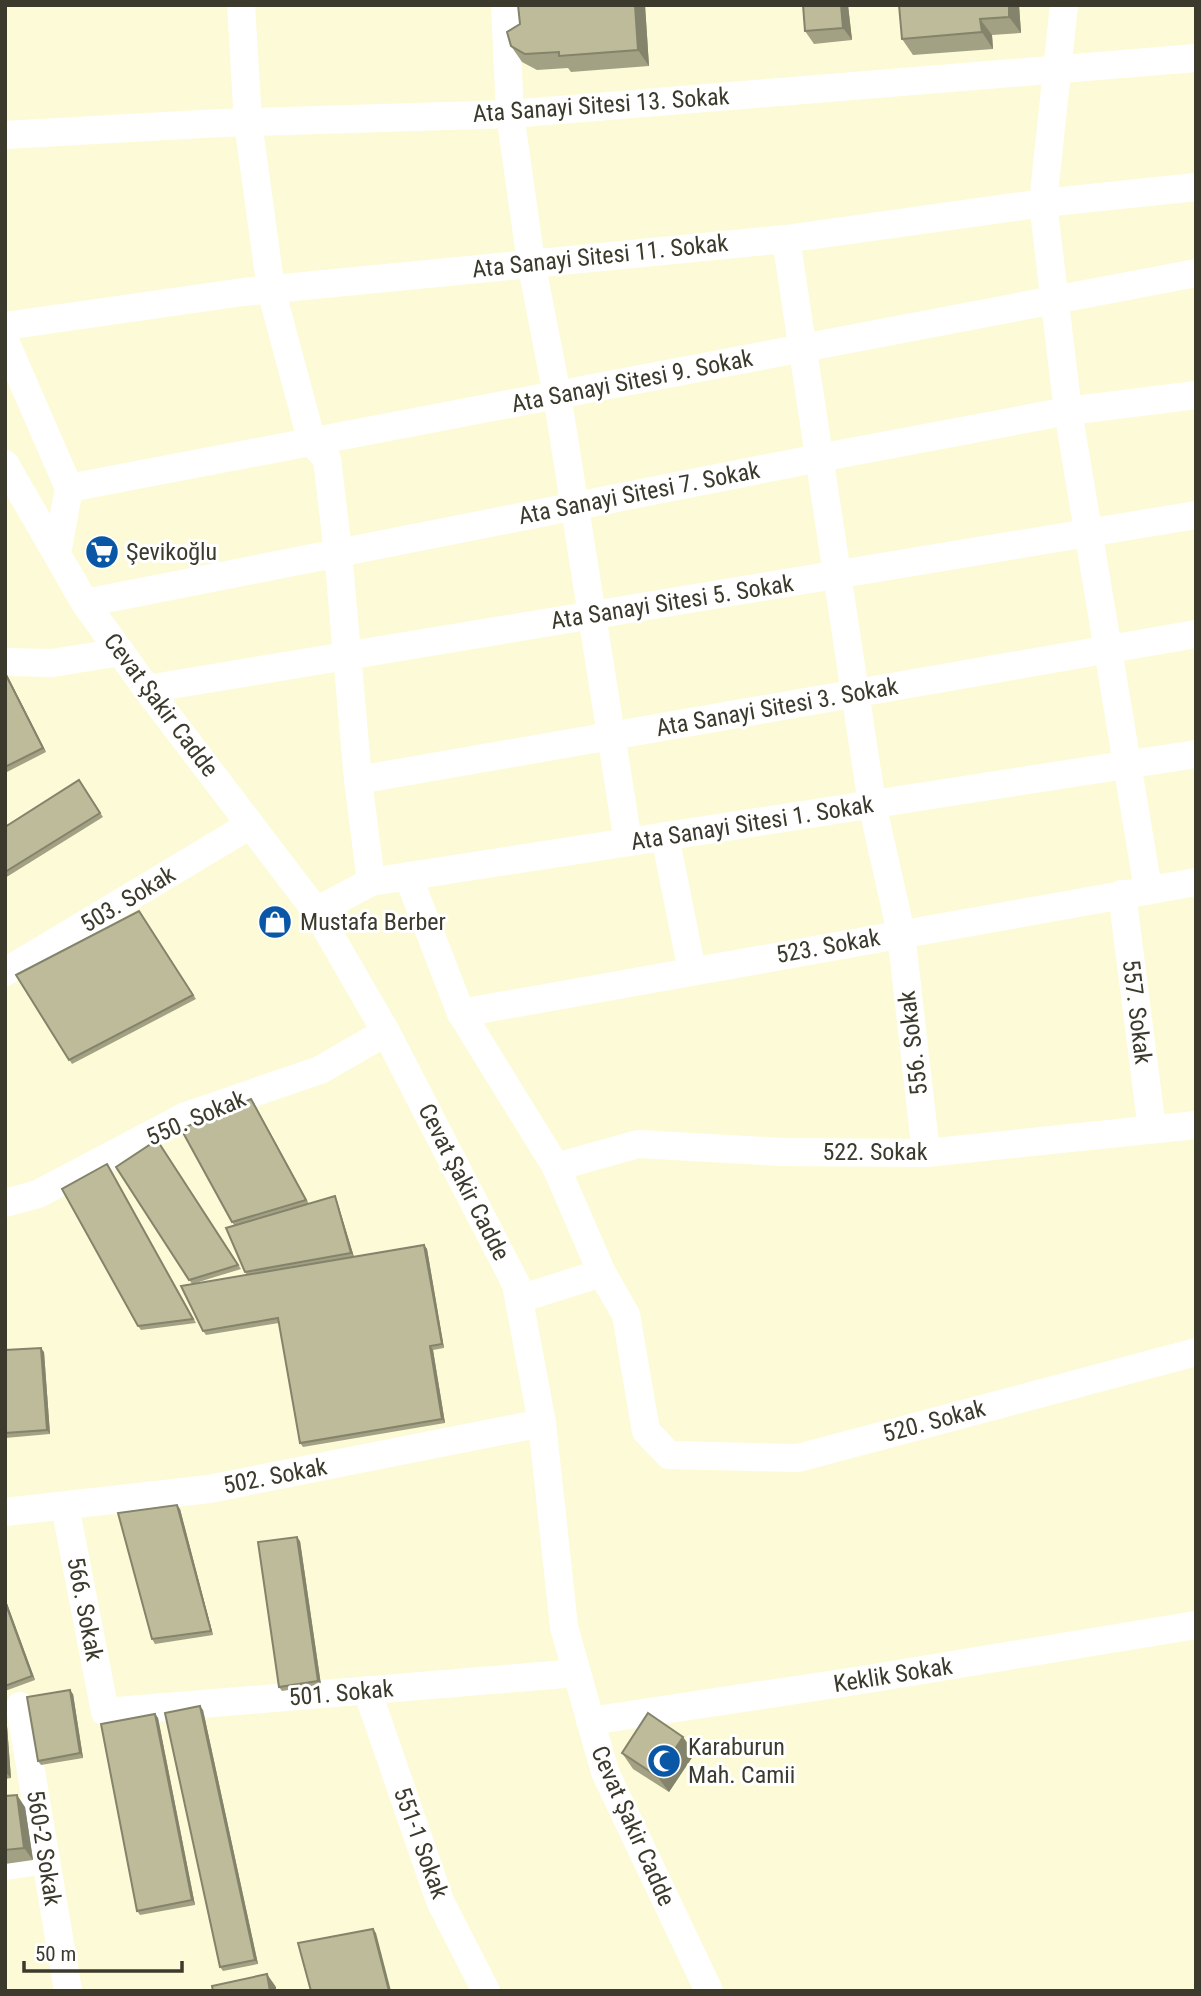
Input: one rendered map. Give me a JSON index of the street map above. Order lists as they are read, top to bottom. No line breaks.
{"streets":{"street":["Ata Sanayi Sitesi 13. Sokak","Ata Sanayi Sitesi 11. Sokak","Ata Sanayi Sitesi 9. Sokak","Ata Sanayi Sitesi 7. Sokak","Ata Sanayi Sitesi 5. Sokak","Cevat Şakir Cadde","Ata Sanayi Sitesi 3. Sokak","Ata Sanayi Sitesi 1. Sokak","503. Sokak","523. Sokak","557. Sokak","556. Sokak","550. Sokak","522. Sokak","520. Sokak","502. Sokak","566. Sokak","Keklik Sokak","501. Sokak","551-1 Sokak","560-2 Sokak"]},"crossings":[["Ata Sanayi Sitesi 13. Sokak","557. Sokak"],["Ata Sanayi Sitesi 11. Sokak","557. Sokak"],["Ata Sanayi Sitesi 11. Sokak","556. Sokak"],["Ata Sanayi Sitesi 9. Sokak","557. Sokak"],["Ata Sanayi Sitesi 9. Sokak","556. Sokak"],["Ata Sanayi Sitesi 7. Sokak","Cevat Şakir Cadde"],["Ata Sanayi Sitesi 7. Sokak","557. Sokak"],["Ata Sanayi Sitesi 7. Sokak","556. Sokak"],["Ata Sanayi Sitesi 5. Sokak","Cevat Şakir Cadde"],["Ata Sanayi Sitesi 5. Sokak","557. Sokak"],["Ata Sanayi Sitesi 5. Sokak","556. Sokak"],["Cevat Şakir Cadde","Ata Sanayi Sitesi 1. Sokak"],["Cevat Şakir Cadde","503. Sokak"],["Cevat Şakir Cadde","550. Sokak"],["Cevat Şakir Cadde","502. Sokak"],["Cevat Şakir Cadde","Keklik Sokak"],["Cevat Şakir Cadde","501. Sokak"],["Ata Sanayi Sitesi 3. Sokak","557. Sokak"],["Ata Sanayi Sitesi 3. Sokak","556. Sokak"],["Ata Sanayi Sitesi 1. Sokak","557. Sokak"],["Ata Sanayi Sitesi 1. Sokak","556. Sokak"],["523. Sokak","557. Sokak"],["523. Sokak","556. Sokak"],["557. Sokak","522. Sokak"],["556. Sokak","522. Sokak"],["502. Sokak","566. Sokak"],["566. Sokak","501. Sokak"],["501. Sokak","551-1 Sokak"]],"places":{"supermarket":["Şevikoğlu"],"shop":["Mustafa Berber"],"mosque":["Karaburun Mah. Camii"]},"scale_bar":"50 m"}
